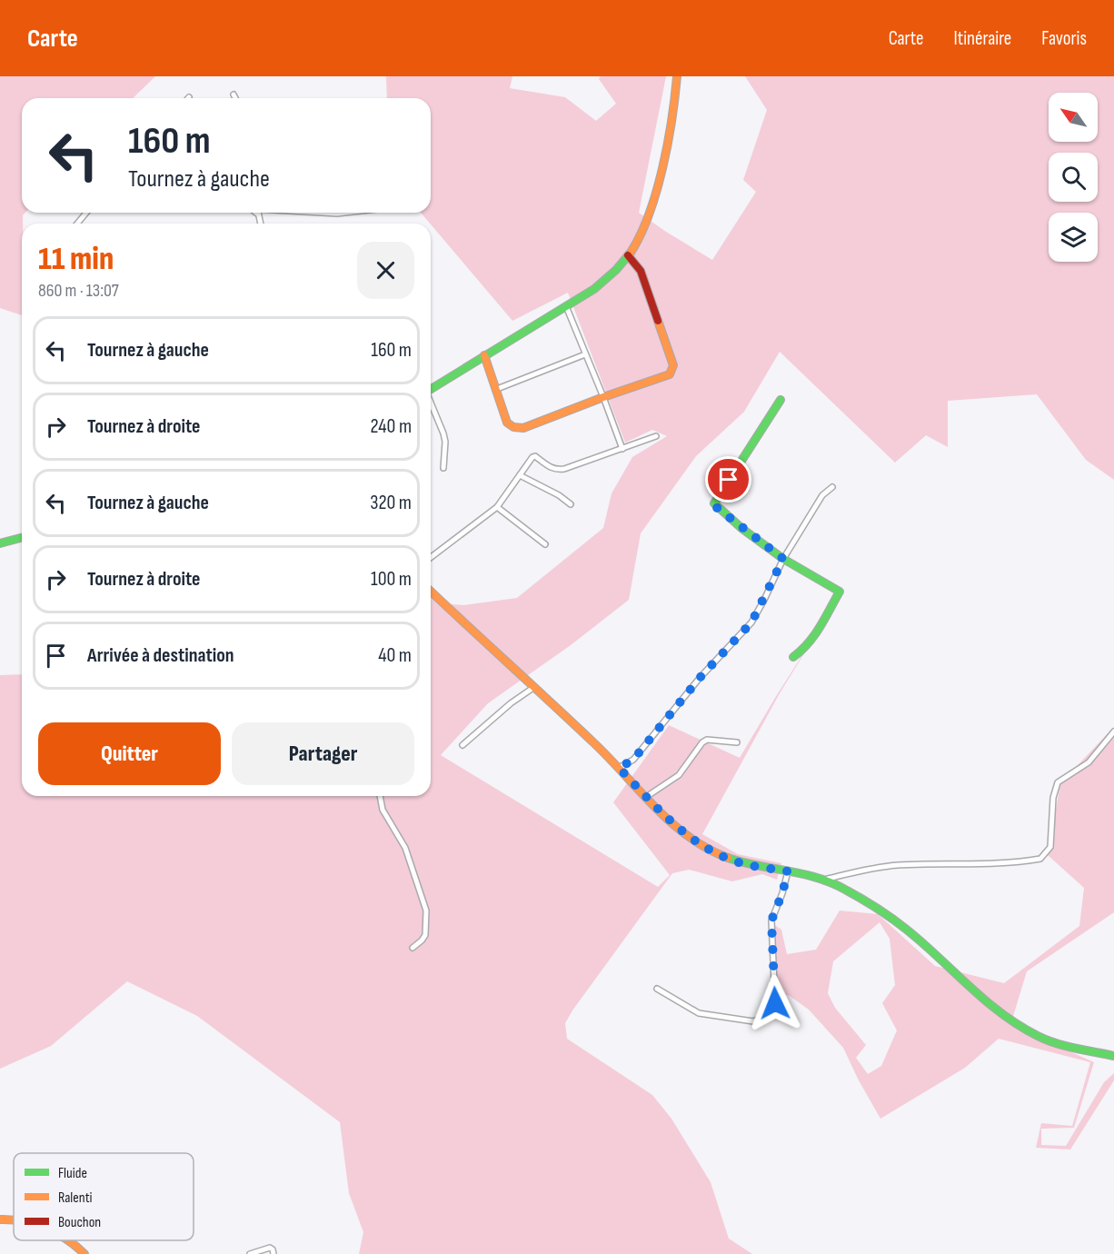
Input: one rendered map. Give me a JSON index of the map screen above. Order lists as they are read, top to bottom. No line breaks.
{"legend":["Fluide","Ralenti","Bouchon"],"north":"top left","page":{"header":"Carte","nav":["Carte","Itinéraire","Favoris"],"turn":["160 m","Tournez à gauche"],"heading":["11 min","860 m · 13:07"],"list":[{"name":"Tournez à gauche","value":"160 m"},{"name":"Tournez à droite","value":"240 m"},{"name":"Tournez à gauche","value":"320 m"},{"name":"Tournez à droite","value":"100 m"},{"name":"Arrivée à destination","value":"40 m"}],"buttons":["Quitter","Partager"]}}
